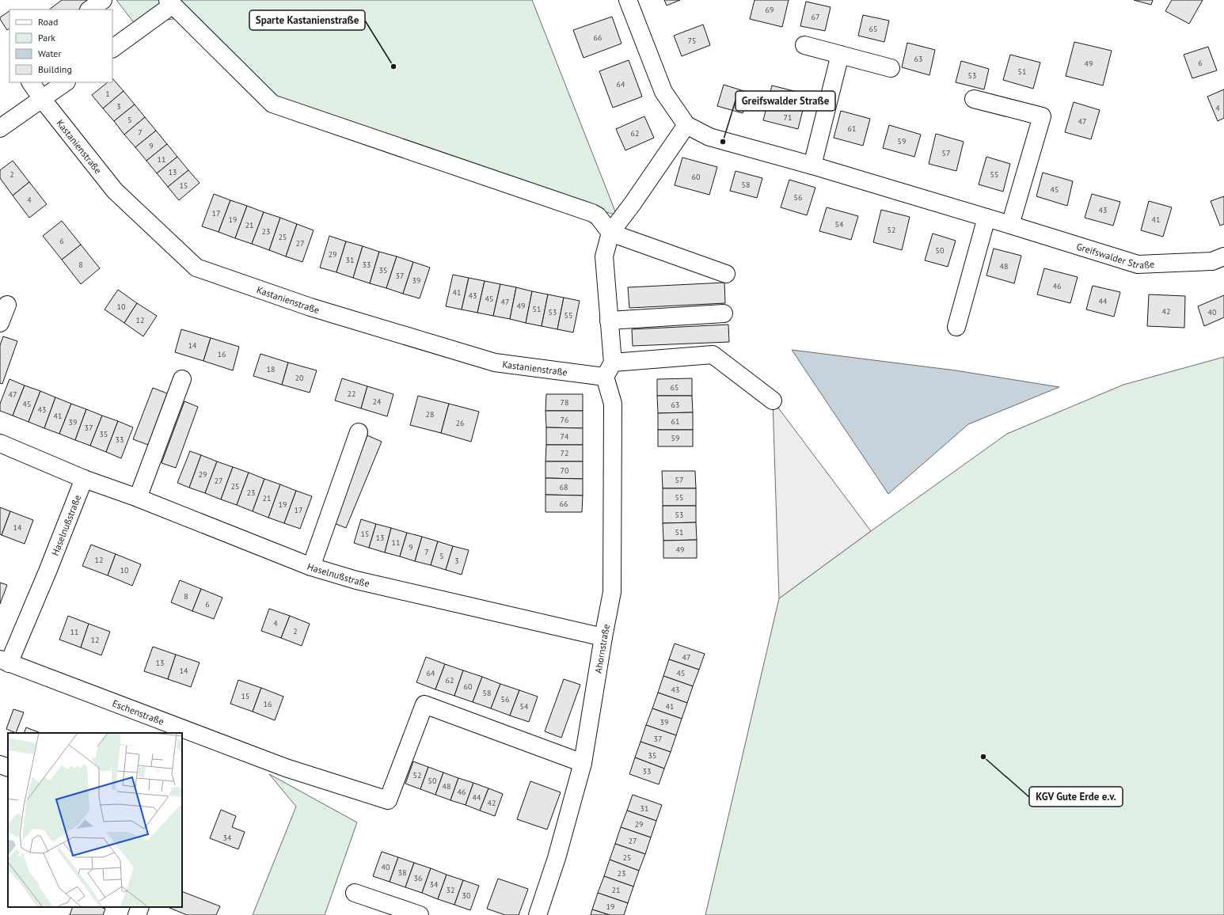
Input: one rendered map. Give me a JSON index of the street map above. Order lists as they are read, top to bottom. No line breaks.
{"streets":{"street":["Kastanienstraße","Greifswalder Straße","Haselnußstraße","Ahornstraße","Eschenstraße"]},"crossings":[["Kastanienstraße","Ahornstraße"],["Haselnußstraße","Ahornstraße"],["Haselnußstraße","Eschenstraße"],["Ahornstraße","Eschenstraße"]],"places":["Sparte Kastanienstraße","Greifswalder Straße","KGV Gute Erde e.v."],"house_numbers":["69","67","65","66","75","63","6","49","51","53","64","1","3","4","71","5","47","61","7","62","59","9","57","11","13","2","55","60","58","15","45","56","4","43","17","19","41","54","21","52","23","25","6","27","50","29","31","8","33","48","35","37","39","46","41","43","45","44","47","49","10","51","42","53","40","55","12","14","16","18","20","65","22","47","24","78","45","63","43","28","41","76","61","39","26","37","35","74","59","33","72","70","29","57","27","25","68","23","55","21","66","19","17","53","14","51","15","13","11","9","49","7","5","12","3","10","8","6","4","2","11","12","47","13","14","64","45","62","60","43","58","15","56","16","54","41","39","37","35","33","52","50","48","46","44","42","31","29","34","27","25","40","38","23","36","34","32","21","30","19"],"legend":["Road","Park","Water","Building"]}
